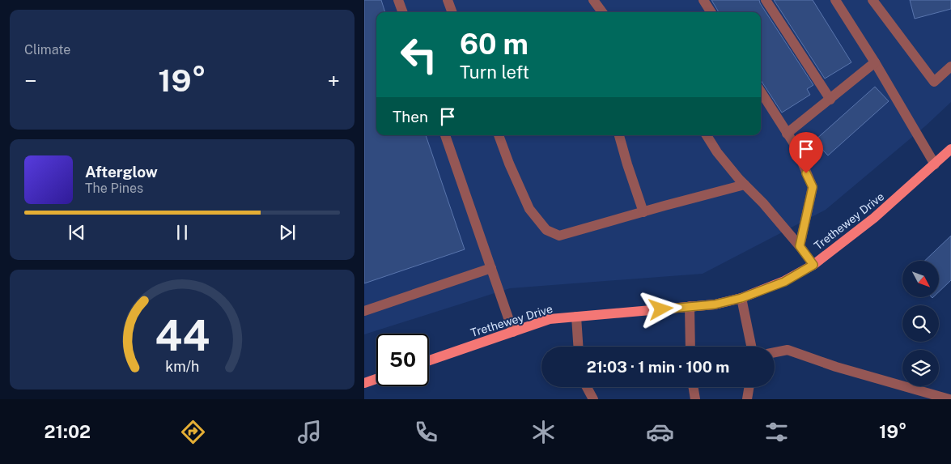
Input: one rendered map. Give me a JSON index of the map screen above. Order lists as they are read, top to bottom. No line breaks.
{"streets":{"main road":["Trethewey Drive"]},"north":"bottom right","page":{"tile":"Climate","turn":["60 m","Turn left"],"heat":["−","19°","+"],"then":"Then","song":["Afterglow","The Pines"],"limit":"50","trip":"21:03 · 1 min · 100 m","tabs":["21:02","19°"],"gauge":["44","km/h"]}}
